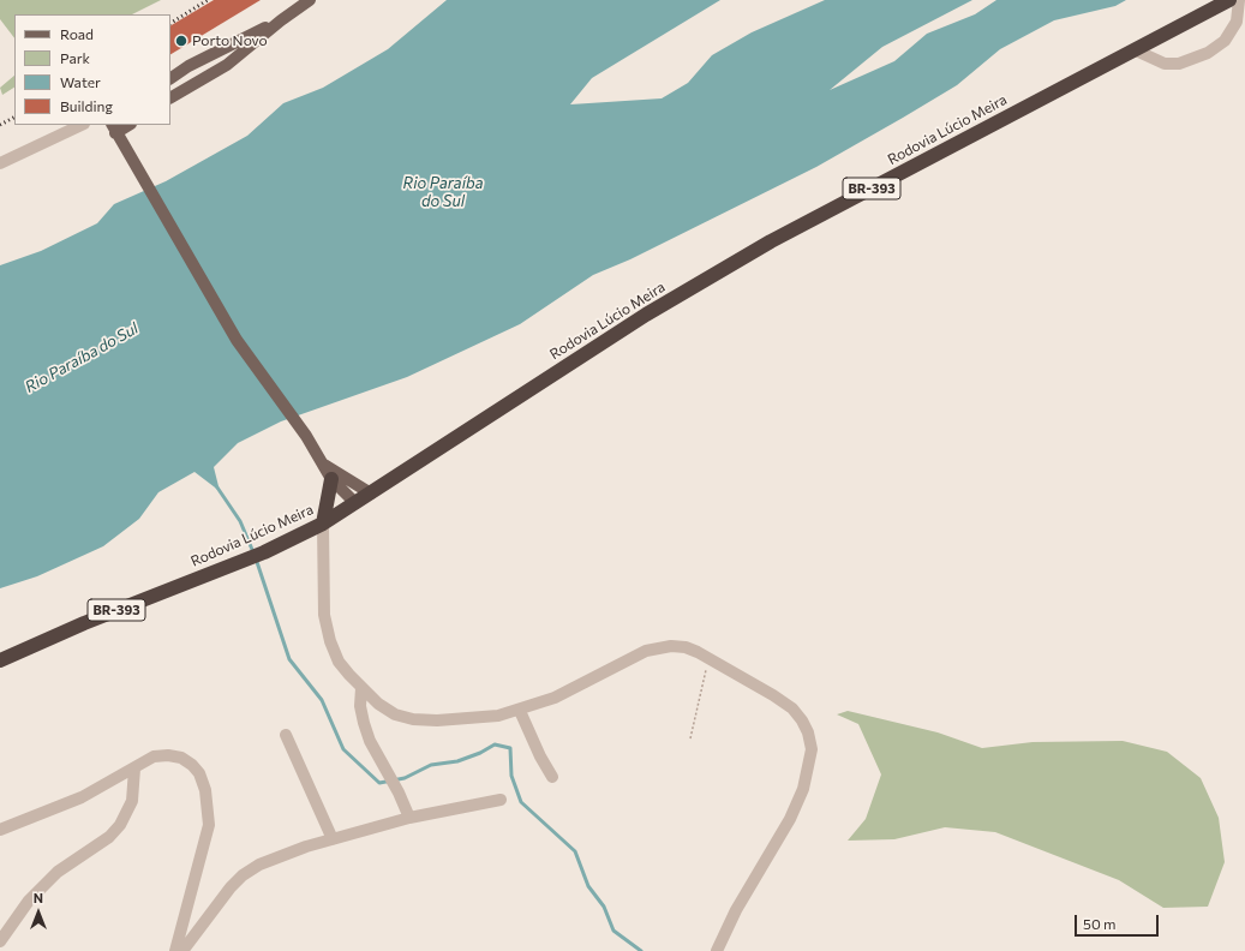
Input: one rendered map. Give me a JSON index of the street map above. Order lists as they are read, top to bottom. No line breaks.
{"streets":{"highway":["Rodovia Lúcio Meira","BR-393"]},"water":["Rio Paraíba do Sul"],"places":["Porto Novo"],"legend":["Road","Park","Water","Building"],"scale_bar":"50 m","north":"top"}
